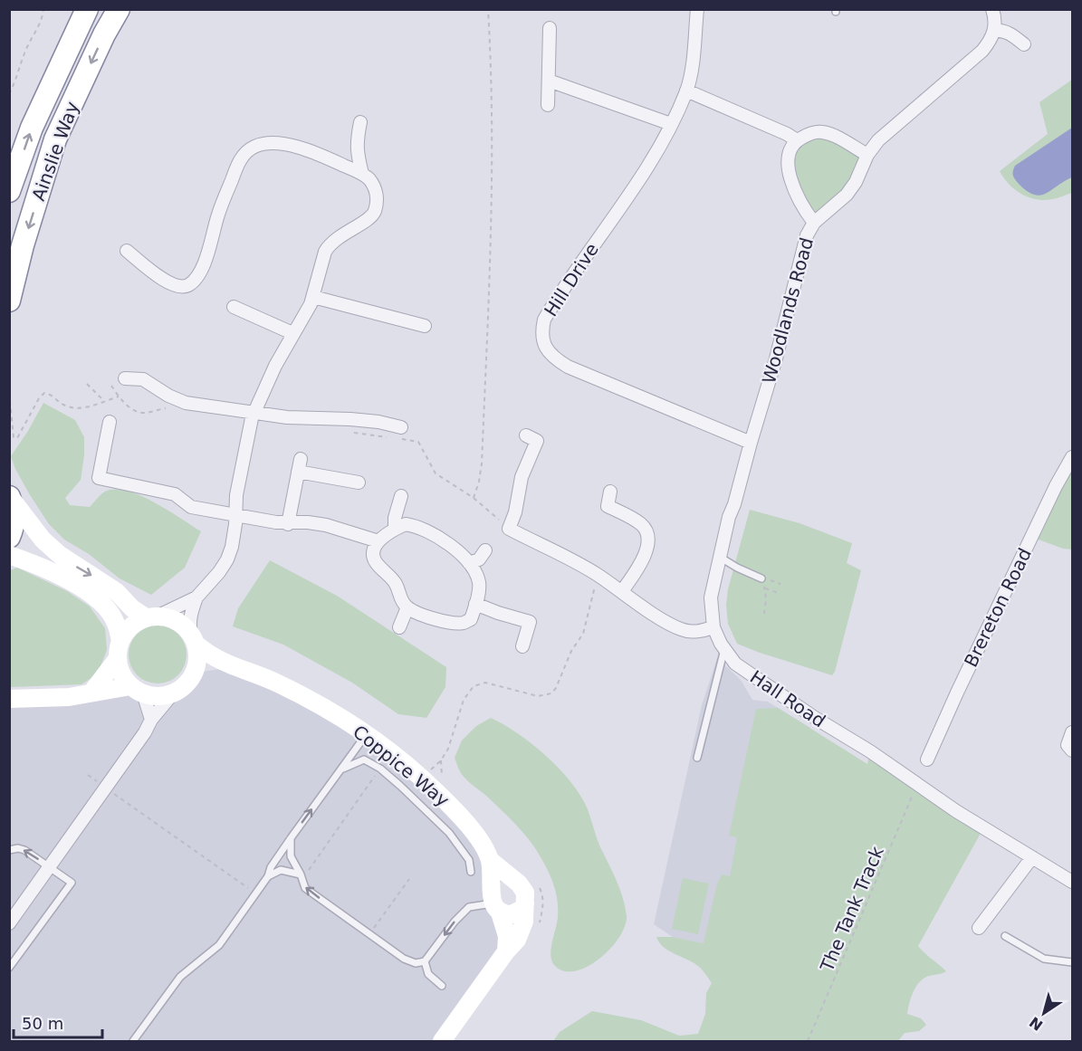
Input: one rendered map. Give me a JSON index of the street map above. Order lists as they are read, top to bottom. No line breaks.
{"streets":{"highway":["Ainslie Way"],"street":["Hill Drive","Woodlands Road","Brereton Road","Hall Road","Coppice Way"],"path":["The Tank Track"]},"crossings":[["Hill Drive","Woodlands Road"],["Woodlands Road","Hall Road"],["Hall Road","The Tank Track"]],"scale_bar":"50 m","north":"bottom left"}
